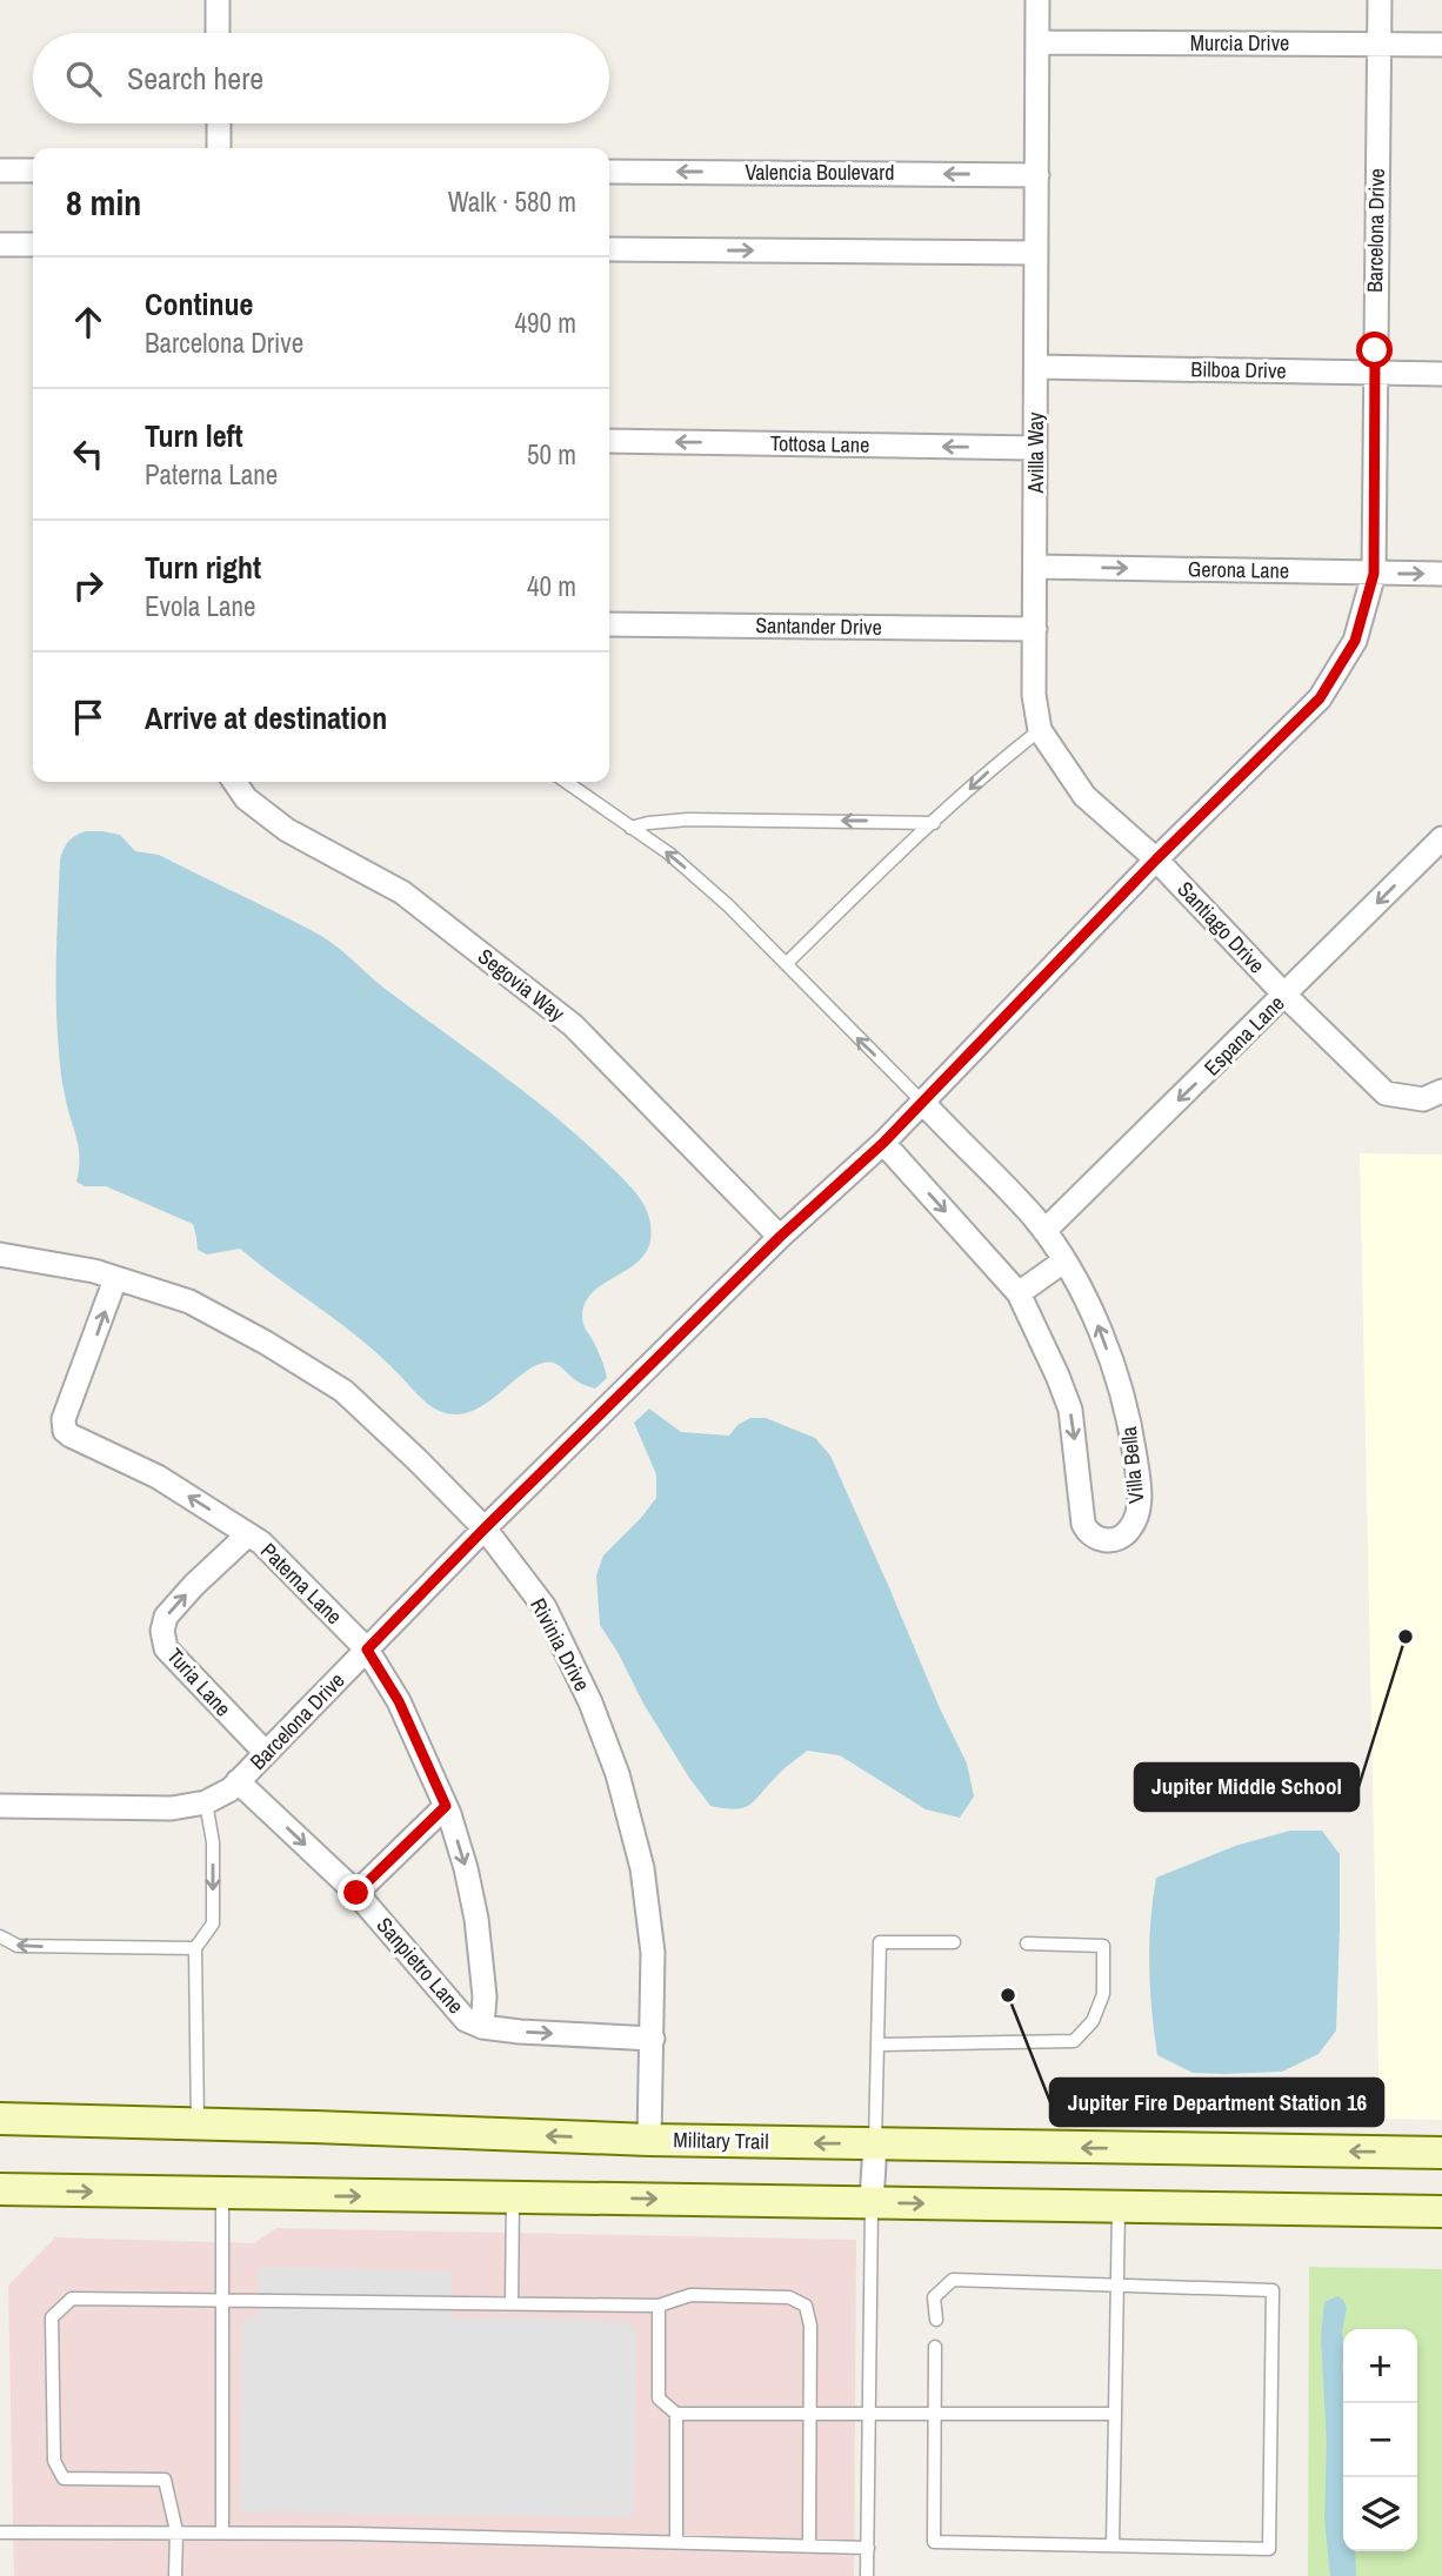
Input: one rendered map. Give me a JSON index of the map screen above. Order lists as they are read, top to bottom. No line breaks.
{"streets":{"main road":["Military Trail"],"street":["Murcia Drive","Valencia Boulevard","Barcelona Drive","Bilboa Drive","Tottosa Lane","Avilla Way","Gerona Lane","Santander Drive","Santiago Drive","Segovia Way","Espana Lane","Villa Bella","Paterna Lane","Rivinia Drive","Turia Lane","Sanpietro Lane"]},"crossings":[["Murcia Drive","Barcelona Drive"],["Murcia Drive","Avilla Way"],["Valencia Boulevard","Avilla Way"],["Barcelona Drive","Bilboa Drive"],["Barcelona Drive","Avilla Way"],["Barcelona Drive","Gerona Lane"],["Barcelona Drive","Santiago Drive"],["Barcelona Drive","Segovia Way"],["Barcelona Drive","Villa Bella"],["Barcelona Drive","Paterna Lane"],["Barcelona Drive","Rivinia Drive"],["Barcelona Drive","Turia Lane"],["Barcelona Drive","Sanpietro Lane"],["Bilboa Drive","Avilla Way"],["Tottosa Lane","Avilla Way"],["Avilla Way","Gerona Lane"],["Avilla Way","Santander Drive"],["Avilla Way","Santiago Drive"],["Santiago Drive","Espana Lane"],["Espana Lane","Villa Bella"],["Paterna Lane","Rivinia Drive"],["Paterna Lane","Turia Lane"],["Paterna Lane","Sanpietro Lane"],["Rivinia Drive","Sanpietro Lane"],["Rivinia Drive","Military Trail"]],"one_way":["Gerona Lane","Espana Lane","Sanpietro Lane"],"places":["Jupiter Middle School","Jupiter Fire Department Station 16"],"page":{"search":"Search here","heading":["8 min","Walk · 580 m"],"list":[["Continue","Barcelona Drive","490 m"],["Turn left","Paterna Lane","50 m"],["Turn right","Evola Lane","40 m"],"Arrive at destination"],"map_buttons":["+","−"]}}
